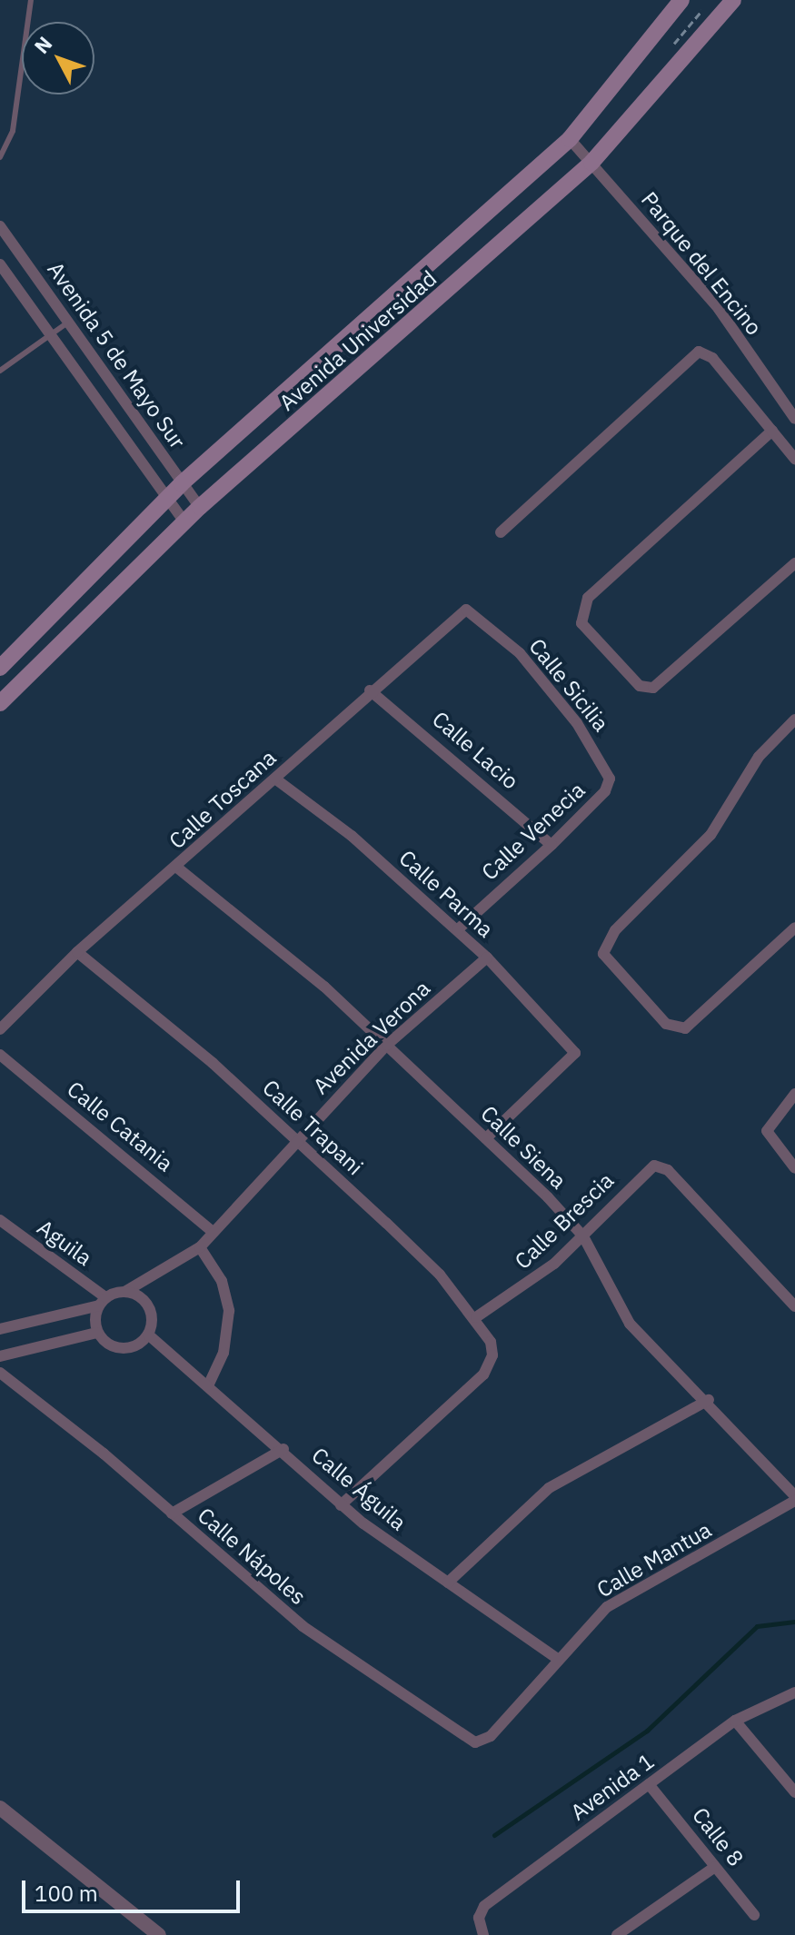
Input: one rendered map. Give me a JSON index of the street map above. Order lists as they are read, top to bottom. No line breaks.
{"streets":{"main road":["Avenida Universidad"],"street":["Parque del Encino","Avenida 5 de Mayo Sur","Calle Sicilia","Calle Lacio","Calle Toscana","Calle Venecia","Calle Parma","Avenida Verona","Calle Catania","Calle Trapani","Calle Siena","Calle Brescia","Aguila","Calle Águila","Calle Nápoles","Calle Mantua","Avenida 1","Calle 8"]},"crossings":[["Parque del Encino","Avenida Universidad"],["Avenida Universidad","Avenida 5 de Mayo Sur"],["Calle Sicilia","Calle Toscana"],["Calle Sicilia","Calle Venecia"],["Calle Lacio","Calle Toscana"],["Calle Lacio","Calle Venecia"],["Calle Toscana","Calle Parma"],["Calle Toscana","Calle Trapani"],["Calle Toscana","Calle Siena"],["Calle Venecia","Calle Parma"],["Calle Parma","Avenida Verona"],["Calle Parma","Calle Siena"],["Avenida Verona","Calle Catania"],["Avenida Verona","Calle Trapani"],["Avenida Verona","Calle Siena"],["Avenida Verona","Aguila"],["Avenida Verona","Calle Águila"],["Calle Trapani","Calle Brescia"],["Calle Trapani","Calle Águila"],["Calle Siena","Calle Brescia"],["Calle Siena","Calle Mantua"],["Aguila","Calle Águila"],["Calle Águila","Calle Mantua"],["Calle Nápoles","Calle Mantua"],["Avenida 1","Calle 8"]],"scale_bar":"100 m","north":"top left"}
